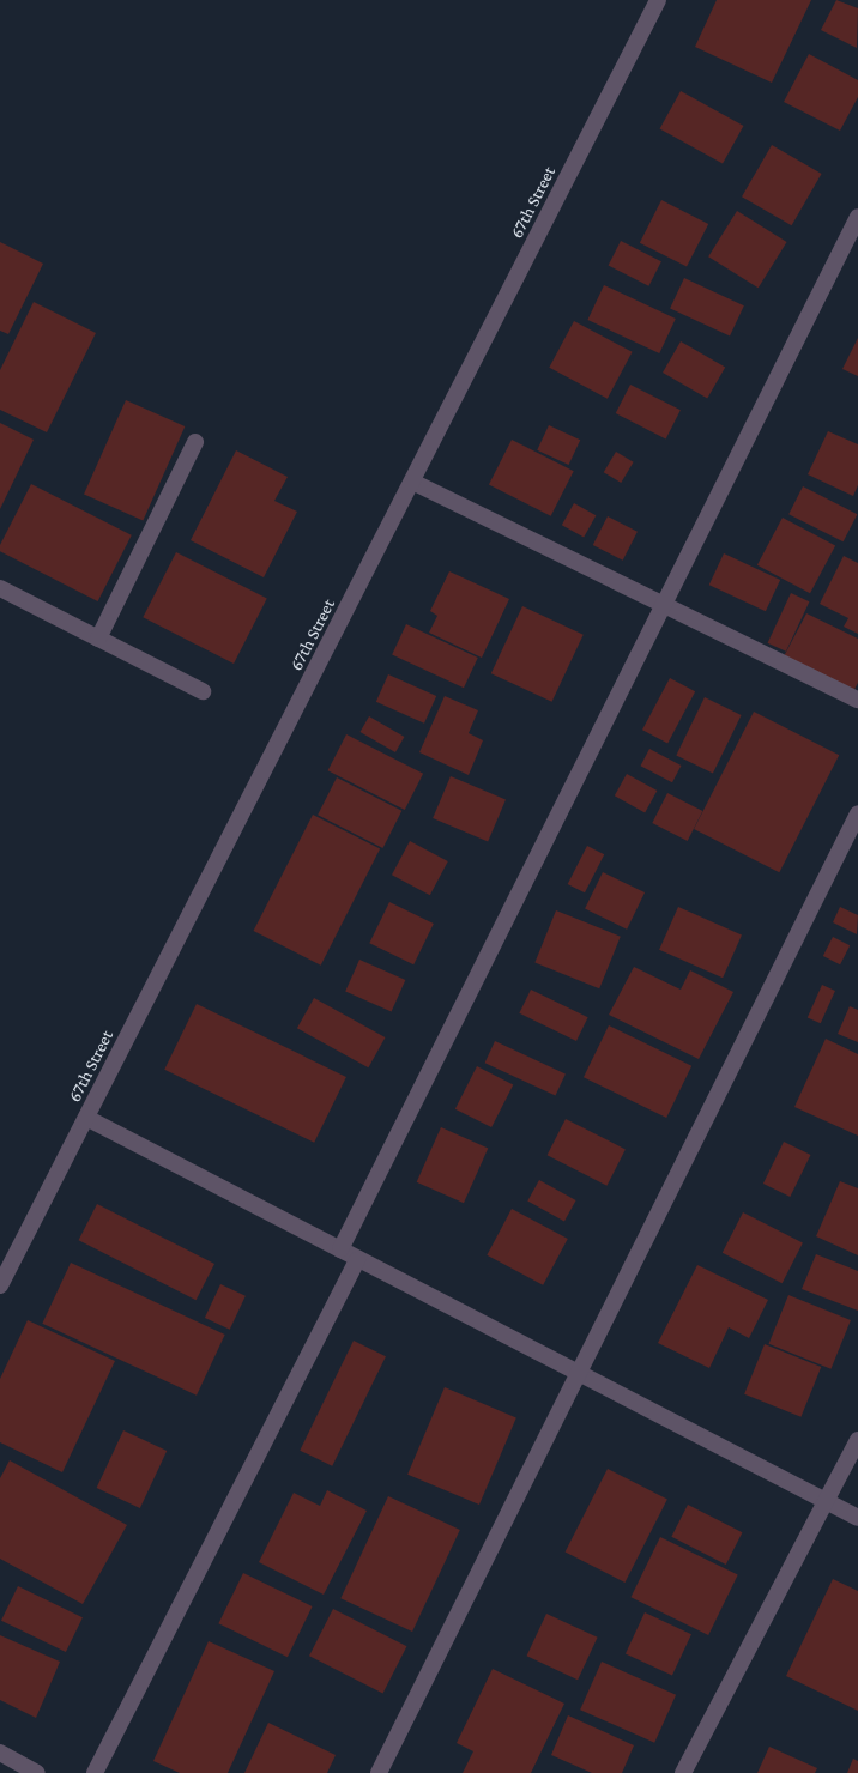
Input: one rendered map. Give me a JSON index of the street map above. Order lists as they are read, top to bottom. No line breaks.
{"streets":{"street":["67th Street"]}}
